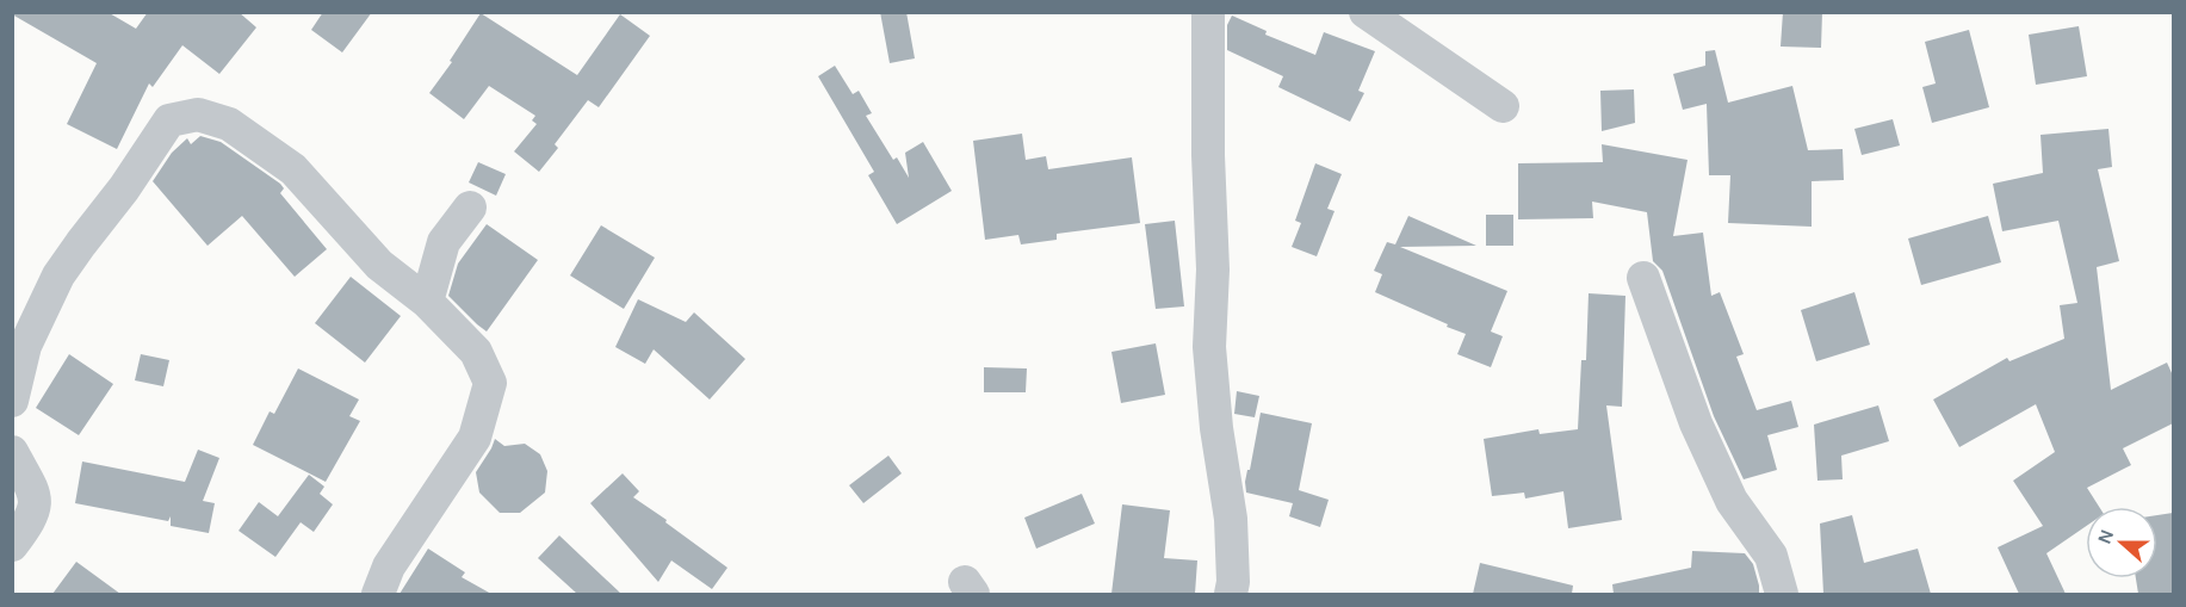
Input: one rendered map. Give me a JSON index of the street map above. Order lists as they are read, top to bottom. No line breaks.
{"north":"left"}
